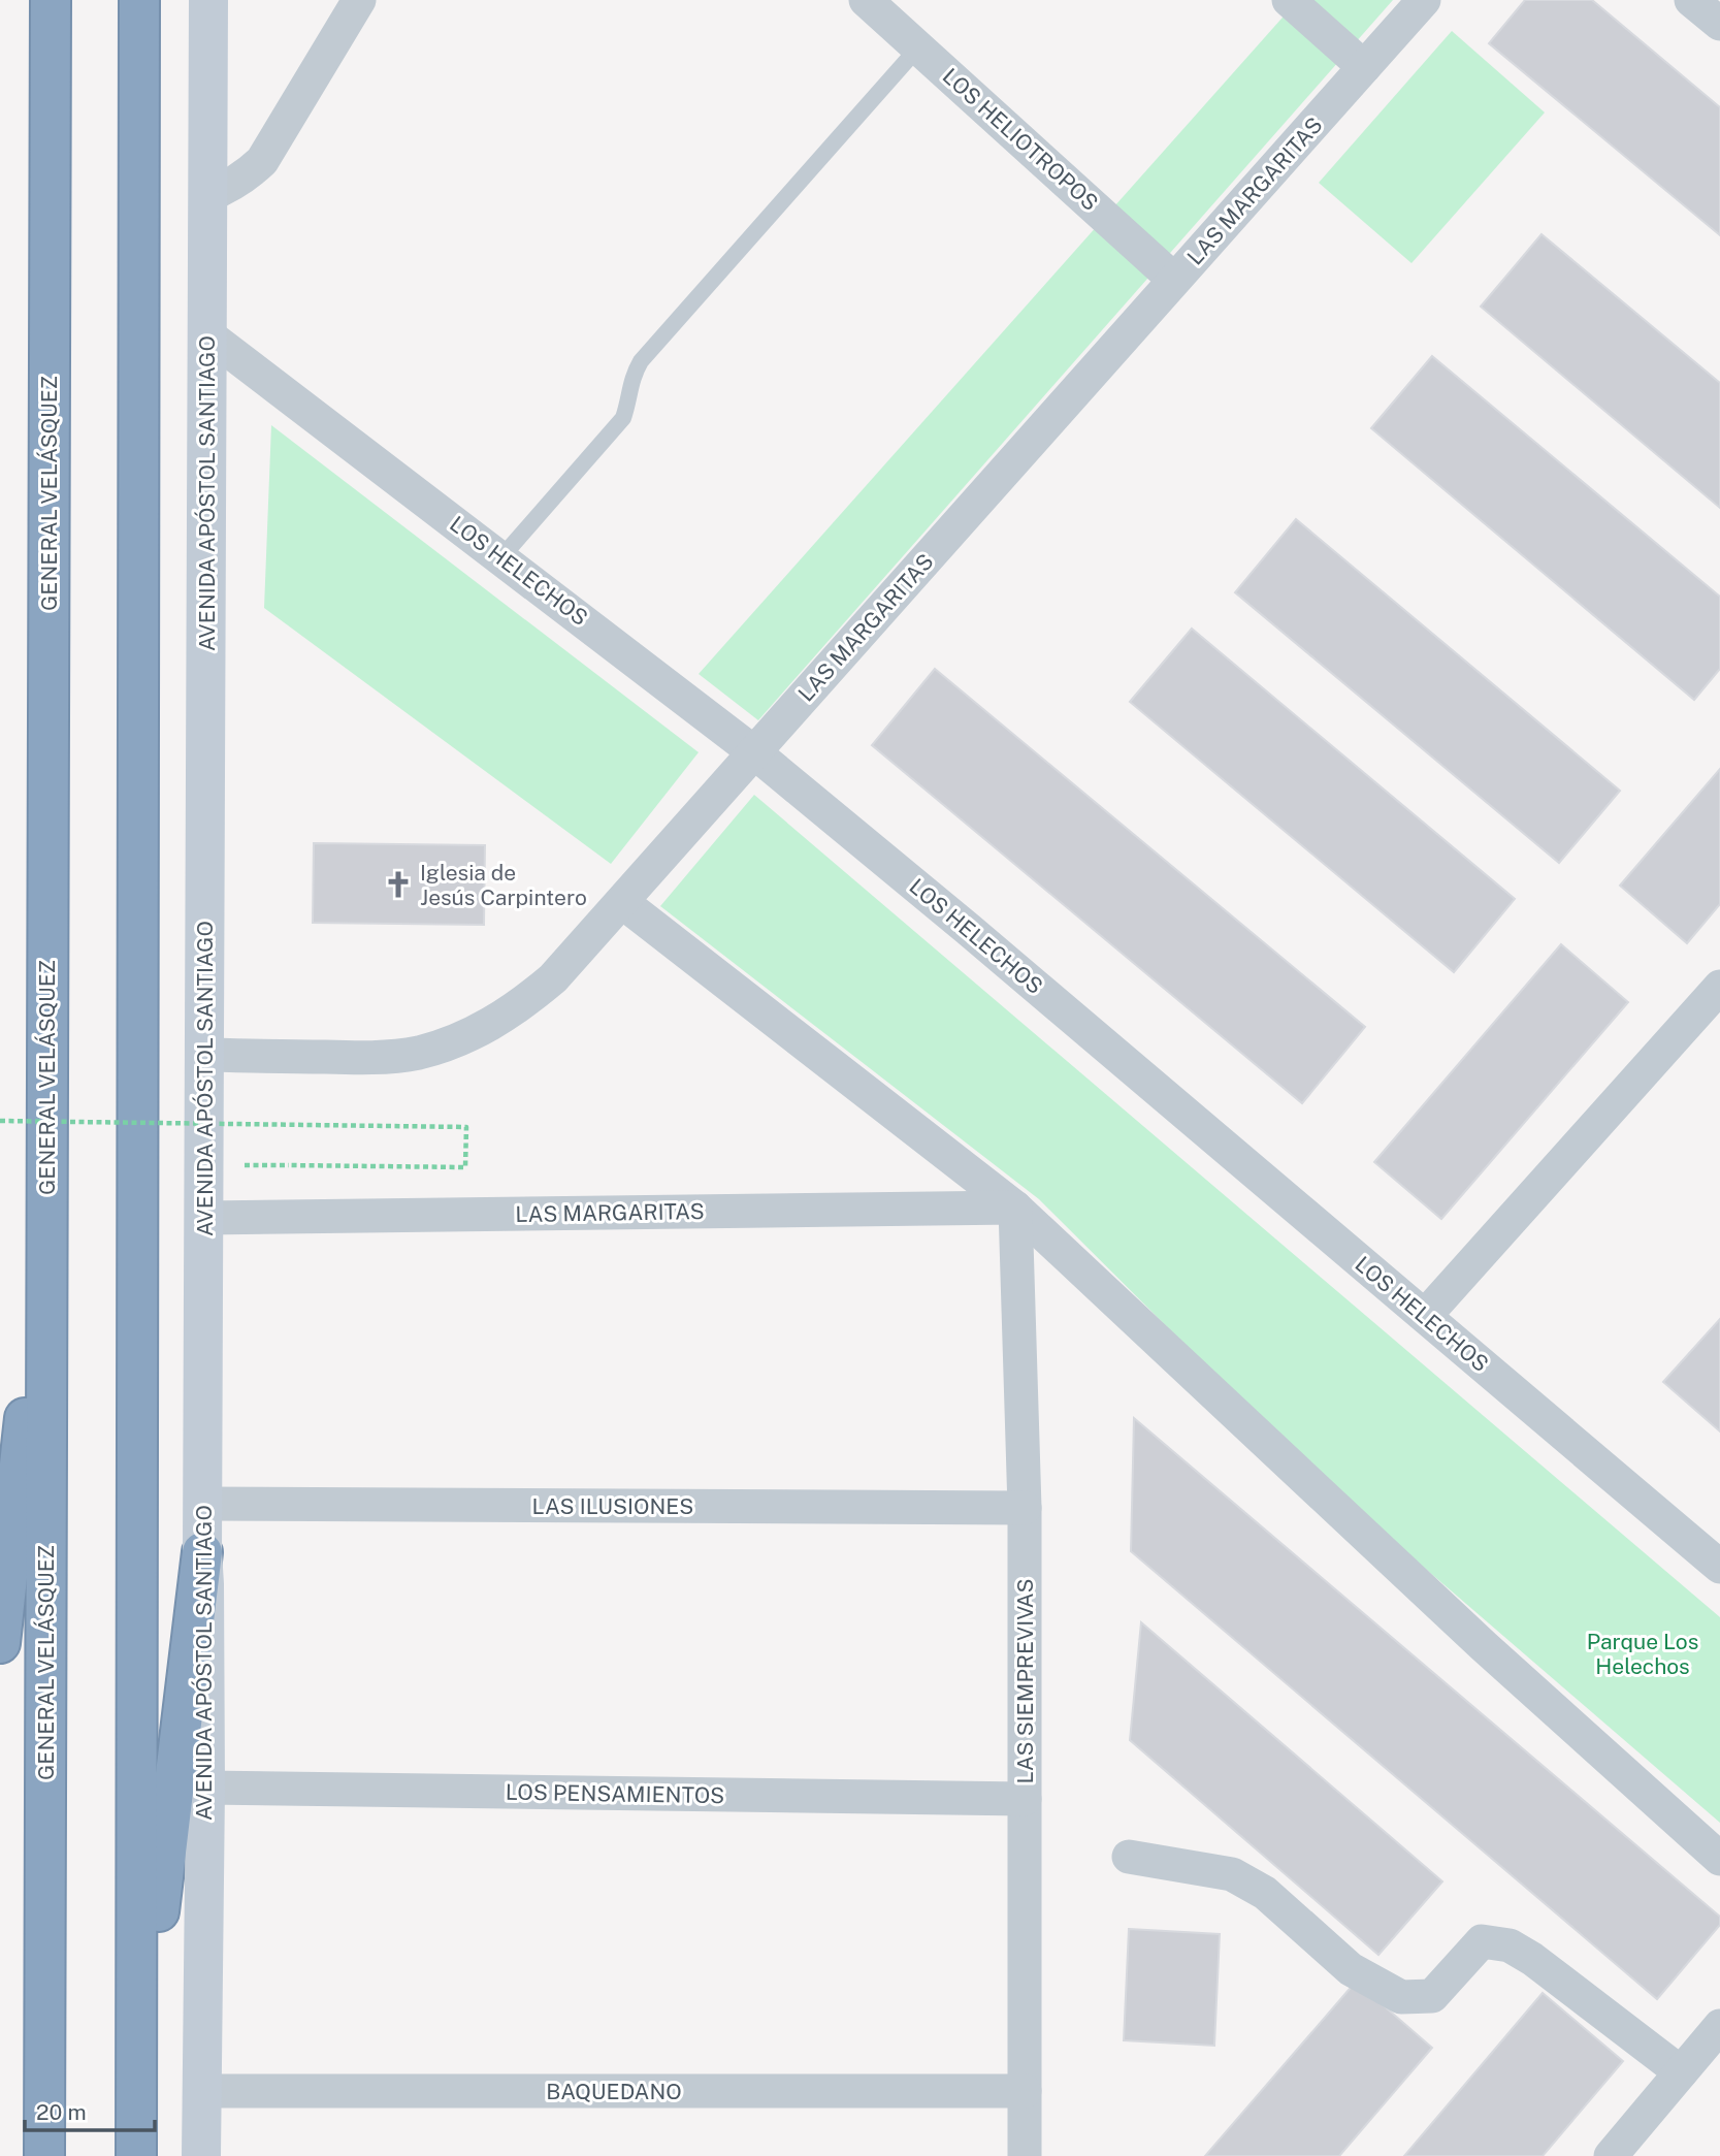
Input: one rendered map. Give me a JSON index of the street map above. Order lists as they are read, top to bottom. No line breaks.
{"streets":{"highway":["GENERAL VELÁSQUEZ"],"street":["LOS HELIOTROPOS","LAS MARGARITAS","AVENIDA APÓSTOL SANTIAGO","LOS HELECHOS","LAS ILUSIONES","LAS SIEMPREVIVAS","LOS PENSAMIENTOS","BAQUEDANO"]},"crossings":[["LOS HELIOTROPOS","LAS MARGARITAS"],["LAS MARGARITAS","AVENIDA APÓSTOL SANTIAGO"],["LAS MARGARITAS","LOS HELECHOS"],["LAS MARGARITAS","LAS SIEMPREVIVAS"],["AVENIDA APÓSTOL SANTIAGO","LOS HELECHOS"],["AVENIDA APÓSTOL SANTIAGO","LAS ILUSIONES"],["AVENIDA APÓSTOL SANTIAGO","LOS PENSAMIENTOS"],["AVENIDA APÓSTOL SANTIAGO","BAQUEDANO"],["LAS ILUSIONES","LAS SIEMPREVIVAS"],["LAS SIEMPREVIVAS","LOS PENSAMIENTOS"],["LAS SIEMPREVIVAS","BAQUEDANO"]],"parks":["Parque Los Helechos"],"places":{"church":["Iglesia de Jesús Carpintero"]},"scale_bar":"20 m"}
